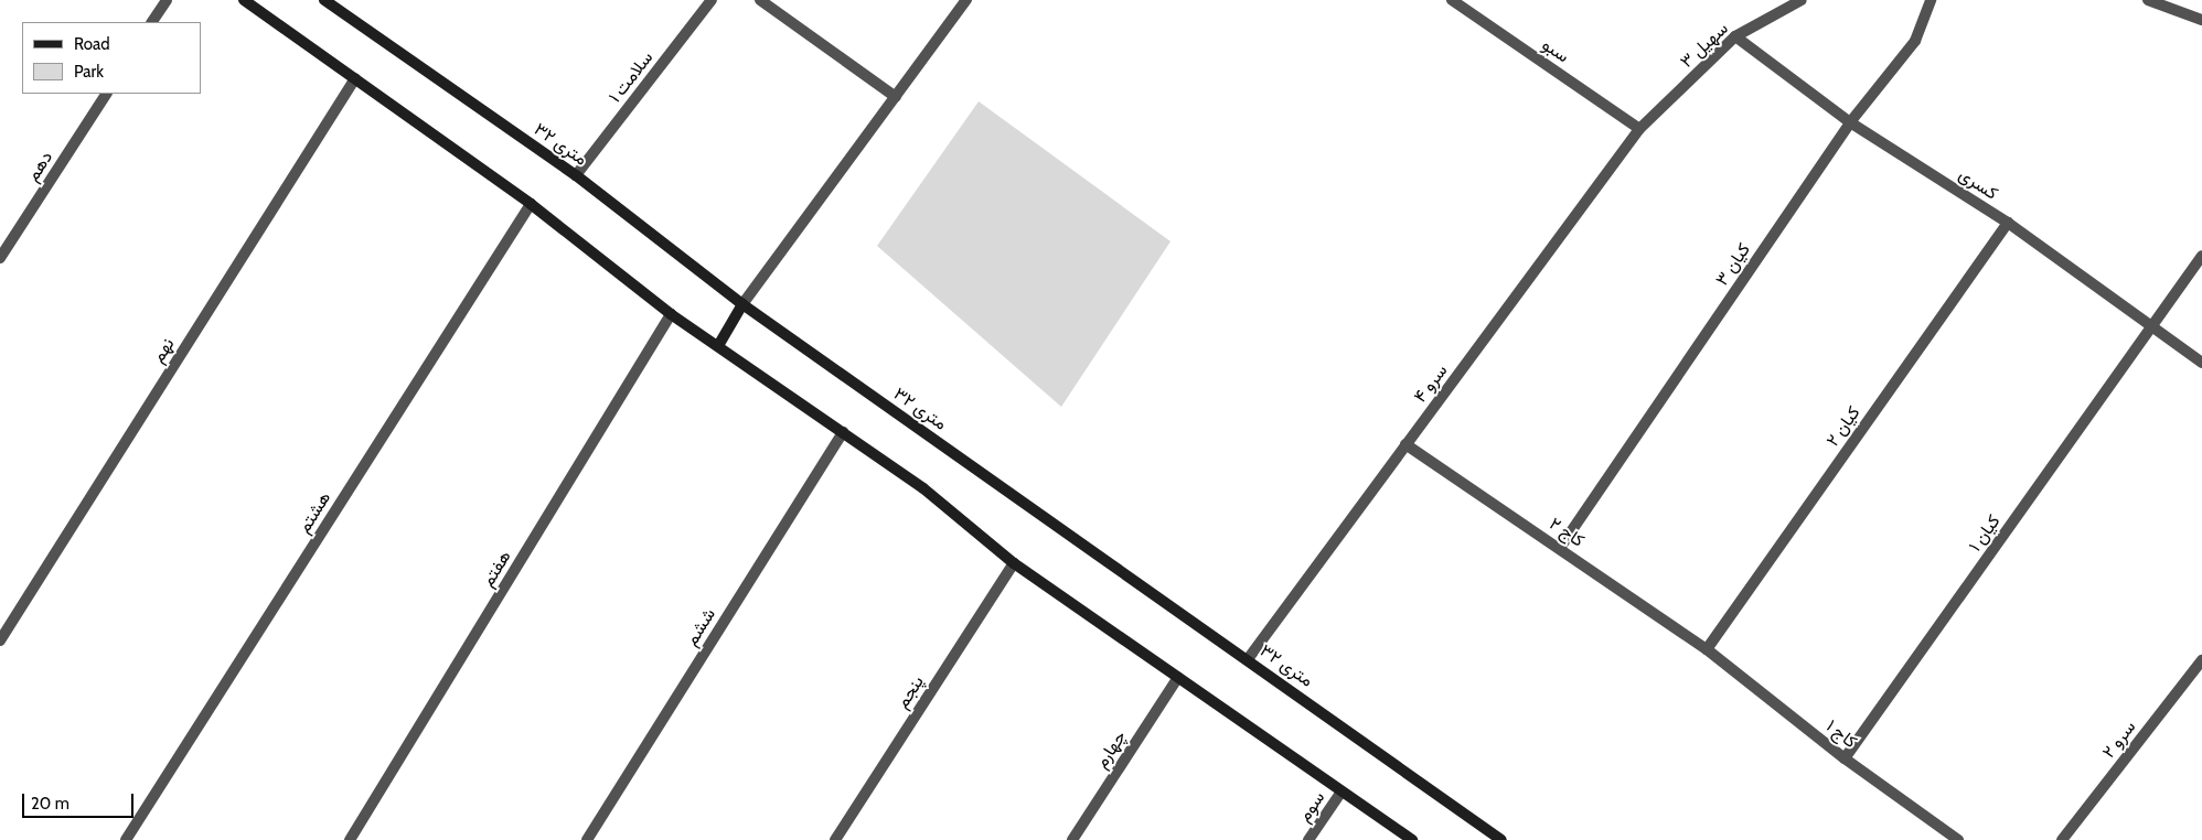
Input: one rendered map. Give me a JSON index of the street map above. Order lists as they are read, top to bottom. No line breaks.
{"streets":{"main road":["۳۲ متری"],"street":["سهیل ۳","سبو","سلامت ۱","دهم","کسری","کیان ۳","نهم","سرو ۴","کیان ۲","هشتم","کاج ۲","کیان ۱","هفتم","ششم","پنجم","کاج ۱","سرو ۲","چهارم","سوم"]},"crossings":[["سهیل ۳","سبو"],["سهیل ۳","کسری"],["سهیل ۳","سرو ۴"],["سبو","سرو ۴"],["سلامت ۱","۳۲ متری"],["۳۲ متری","سرو ۴"],["کسری","کیان ۳"],["کسری","کیان ۲"],["کسری","کیان ۱"],["کیان ۳","کاج ۲"],["سرو ۴","کاج ۲"],["کیان ۲","کاج ۲"],["کیان ۲","کاج ۱"],["کاج ۲","کاج ۱"],["کیان ۱","کاج ۱"]],"legend":["Road","Park"],"scale_bar":"20 m"}
